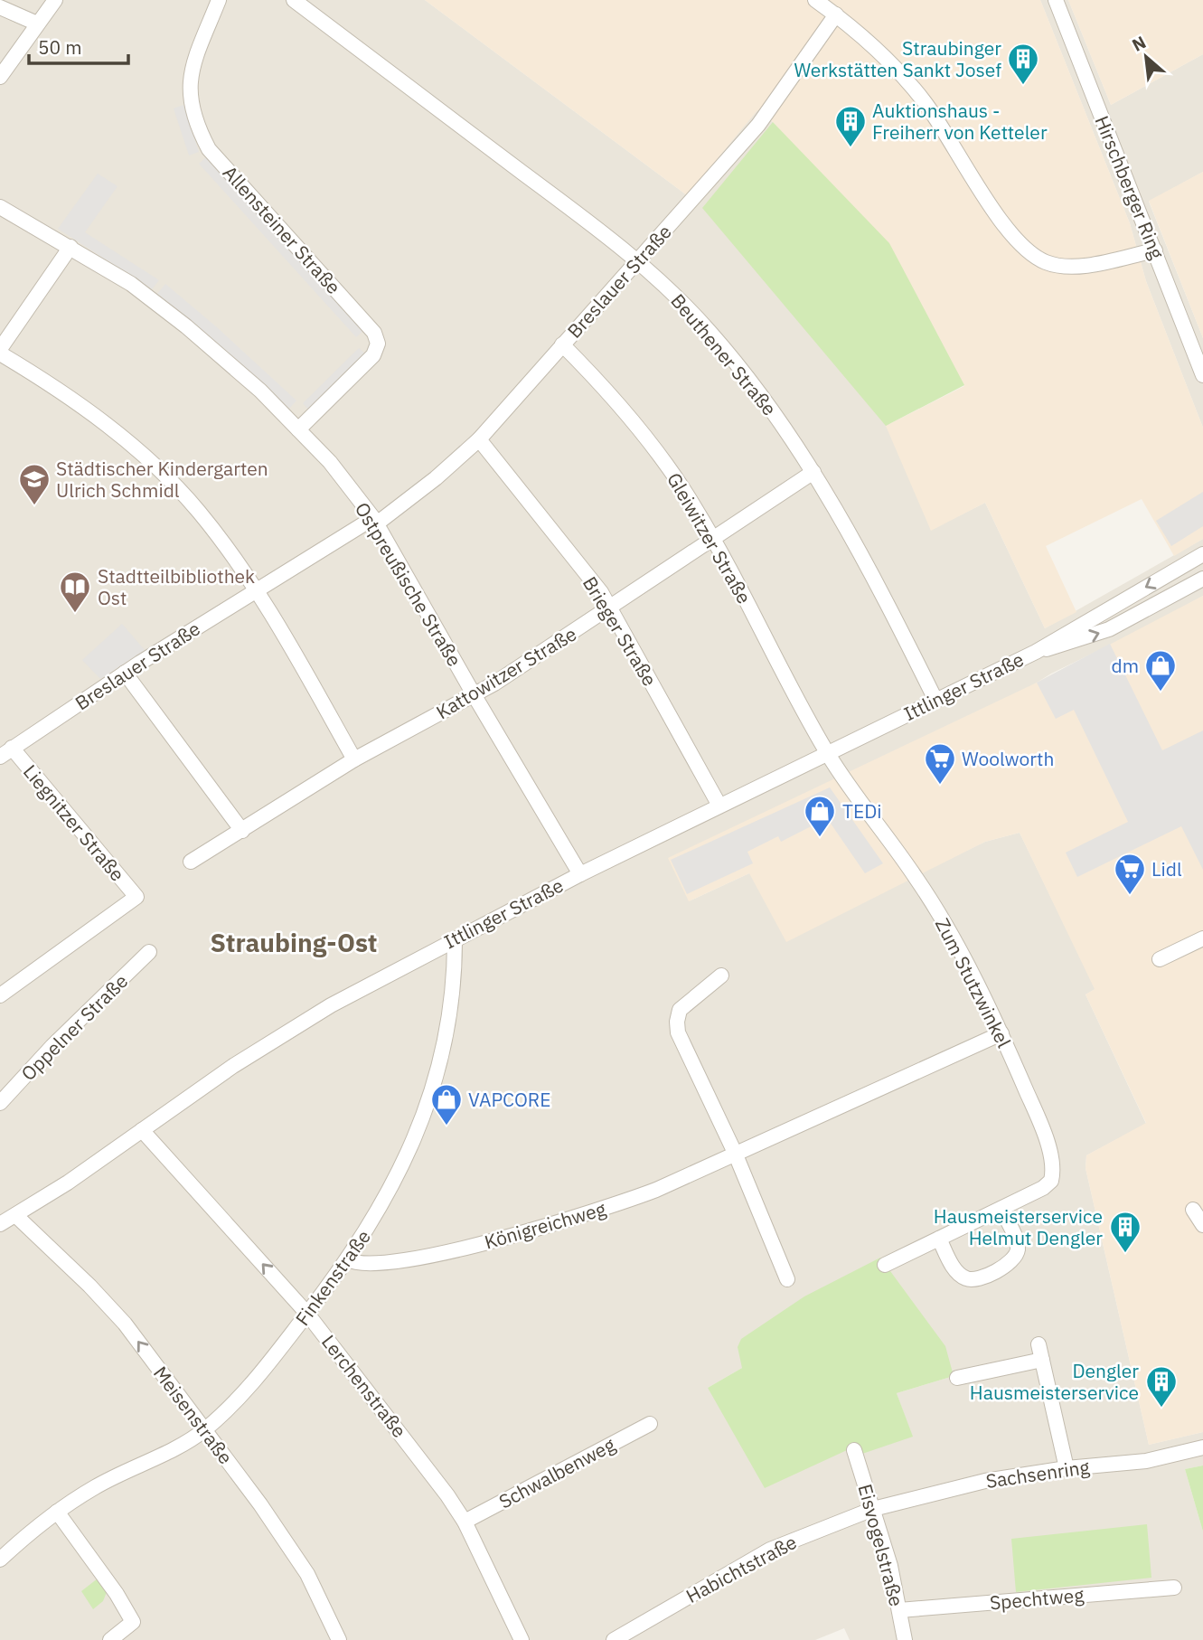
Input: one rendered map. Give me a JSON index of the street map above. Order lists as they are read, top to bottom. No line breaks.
{"streets":{"street":["Hirschberger Ring","Allensteiner Straße","Breslauer Straße","Beuthener Straße","Gleiwitzer Straße","Ostpreußische Straße","Brieger Straße","Kattowitzer Straße","Ittlinger Straße","Liegnitzer Straße","Zum Stutzwinkel","Oppelner Straße","Königreichweg","Finkenstraße","Lerchenstraße","Meisenstraße","Schwalbenweg","Sachsenring","Eisvogelstraße","Habichtstraße","Spechtweg"]},"crossings":[["Allensteiner Straße","Ostpreußische Straße"],["Breslauer Straße","Beuthener Straße"],["Breslauer Straße","Gleiwitzer Straße"],["Breslauer Straße","Ostpreußische Straße"],["Breslauer Straße","Brieger Straße"],["Breslauer Straße","Liegnitzer Straße"],["Beuthener Straße","Kattowitzer Straße"],["Beuthener Straße","Ittlinger Straße"],["Gleiwitzer Straße","Kattowitzer Straße"],["Gleiwitzer Straße","Ittlinger Straße"],["Gleiwitzer Straße","Zum Stutzwinkel"],["Ostpreußische Straße","Kattowitzer Straße"],["Ostpreußische Straße","Ittlinger Straße"],["Brieger Straße","Kattowitzer Straße"],["Brieger Straße","Ittlinger Straße"],["Ittlinger Straße","Zum Stutzwinkel"],["Ittlinger Straße","Finkenstraße"],["Ittlinger Straße","Lerchenstraße"],["Ittlinger Straße","Meisenstraße"],["Zum Stutzwinkel","Königreichweg"],["Königreichweg","Finkenstraße"],["Finkenstraße","Lerchenstraße"],["Finkenstraße","Meisenstraße"],["Lerchenstraße","Schwalbenweg"],["Sachsenring","Eisvogelstraße"],["Sachsenring","Habichtstraße"],["Eisvogelstraße","Habichtstraße"],["Eisvogelstraße","Spechtweg"]],"one_way":["Lerchenstraße","Meisenstraße"],"districts":["Straubing-Ost"],"places":{"building":["Straubinger Werkstätten Sankt Josef","Auktionshaus - Freiherr von Ketteler","Hausmeisterservice Helmut Dengler","Dengler Hausmeisterservice"],"school or university":["Städtischer Kindergarten Ulrich Schmidl"],"library":["Stadtteilbibliothek Ost"],"shop":["dm","TEDi","VAPCORE"],"supermarket":["Woolworth","Lidl"]},"scale_bar":"50 m","north":"top left"}
